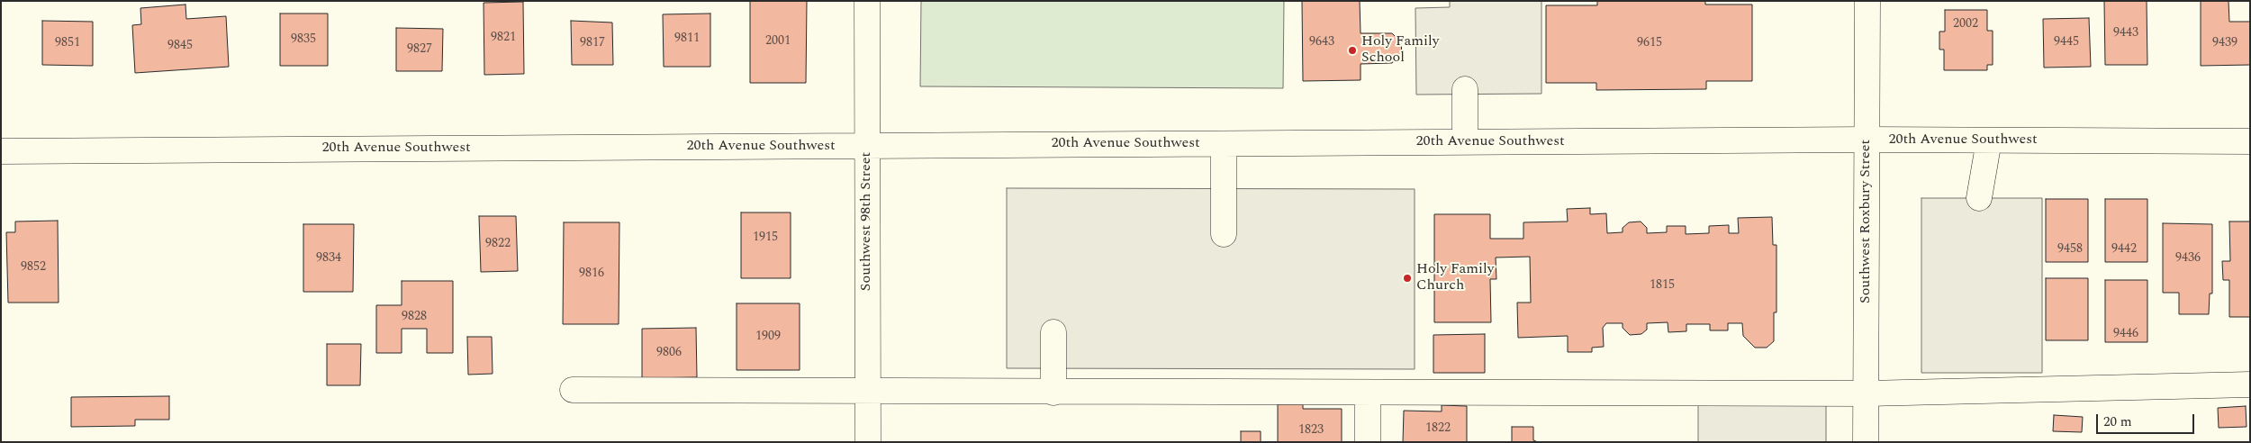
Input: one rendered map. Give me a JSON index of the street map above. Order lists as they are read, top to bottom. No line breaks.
{"streets":{"street":["20th Avenue Southwest","Southwest 98th Street","Southwest Roxbury Street"]},"crossings":[["20th Avenue Southwest","Southwest 98th Street"],["20th Avenue Southwest","Southwest Roxbury Street"]],"places":["Holy Family School","Holy Family Church"],"house_numbers":["2002","9443","9821","9811","9835","2001","9643","9445","9851","9817","9615","9439","9845","9827","1915","9822","9458","9442","9834","9436","9852","9816","1815","9828","9446","1909","9806","1822","1823"],"scale_bar":"20 m"}
